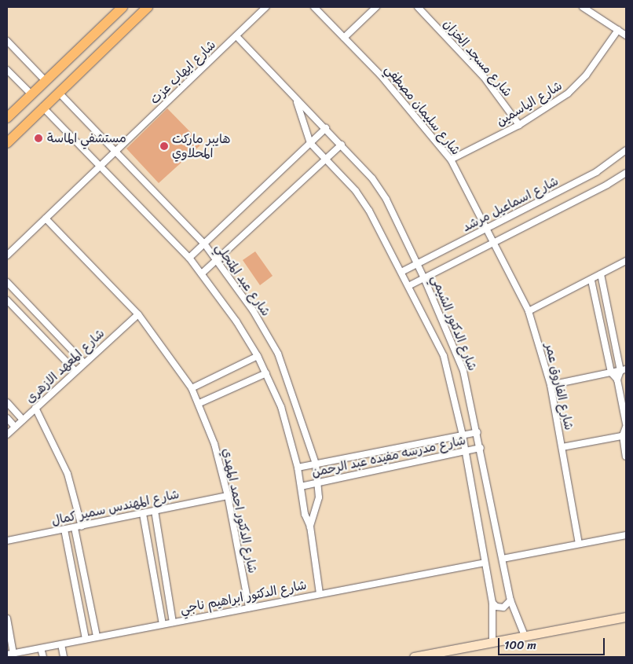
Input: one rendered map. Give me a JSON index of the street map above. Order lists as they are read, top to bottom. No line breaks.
{"streets":{"street":["شارع مسجد الخزان","شارع ايهاب عزت","شارع الياسمين","شارع سليمان مصطفي","شارع اسماعيل مرشد","شارع عبد المتجلي","شارع الدكتور الشيمي","شارع المعهد الازهرى","شارع الفاروق عمر","شارع مدرسه مفيده عبد الرحمن","شارع المهندس سمير كمال","شارع الدكتور احمد المهدي","شارع الدكتور ابراهيم ناجي"]},"crossings":[["شارع مسجد الخزان","شارع الياسمين"],["شارع ايهاب عزت","شارع عبد المتجلي"],["شارع ايهاب عزت","شارع الدكتور الشيمي"],["شارع ايهاب عزت","شارع الدكتور احمد المهدي"],["شارع الياسمين","شارع سليمان مصطفي"],["شارع سليمان مصطفي","شارع اسماعيل مرشد"],["شارع سليمان مصطفي","شارع الفاروق عمر"],["شارع اسماعيل مرشد","شارع الدكتور الشيمي"],["شارع اسماعيل مرشد","شارع الفاروق عمر"],["شارع عبد المتجلي","شارع مدرسه مفيده عبد الرحمن"],["شارع عبد المتجلي","شارع الدكتور ابراهيم ناجي"],["شارع الدكتور الشيمي","شارع مدرسه مفيده عبد الرحمن"],["شارع الدكتور الشيمي","شارع الدكتور ابراهيم ناجي"],["شارع المعهد الازهرى","شارع الدكتور احمد المهدي"],["شارع المهندس سمير كمال","شارع الدكتور احمد المهدي"],["شارع الدكتور احمد المهدي","شارع الدكتور ابراهيم ناجي"]],"places":["مستشفي الماسة","هايبر ماركت المحلاوي"],"scale_bar":"100 m"}
